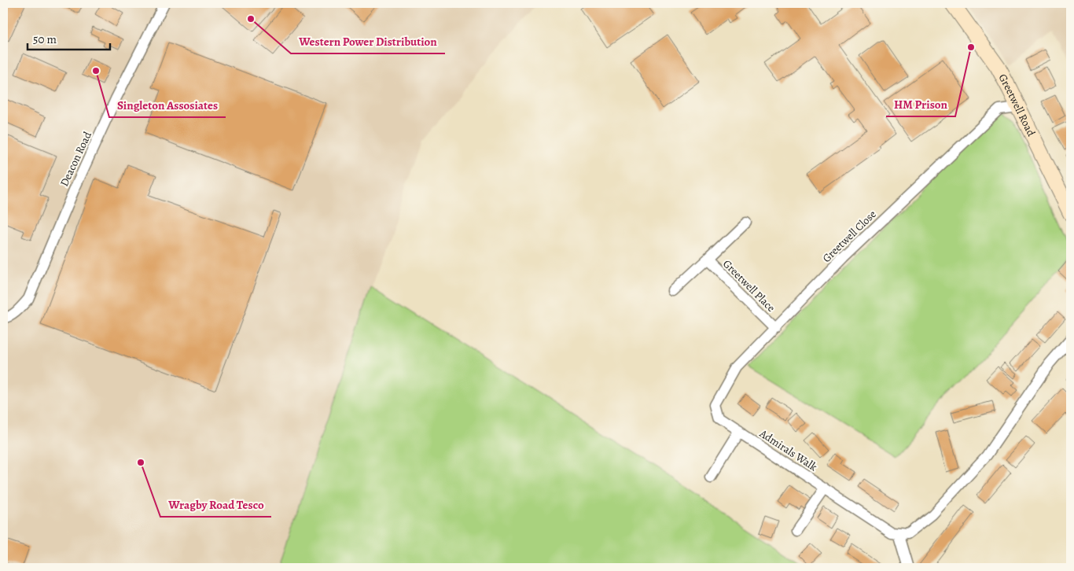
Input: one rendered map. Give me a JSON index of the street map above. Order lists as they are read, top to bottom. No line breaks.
{"streets":{"street":["Greetwell Road","Deacon Road","Greetwell Close","Greetwell Place","Admirals Walk"]},"crossings":[["Greetwell Road","Greetwell Close"],["Greetwell Close","Greetwell Place"],["Greetwell Close","Admirals Walk"]],"places":["Western Power Distribution","HM Prison","Singleton Assosiates","Wragby Road Tesco"],"scale_bar":"50 m"}
